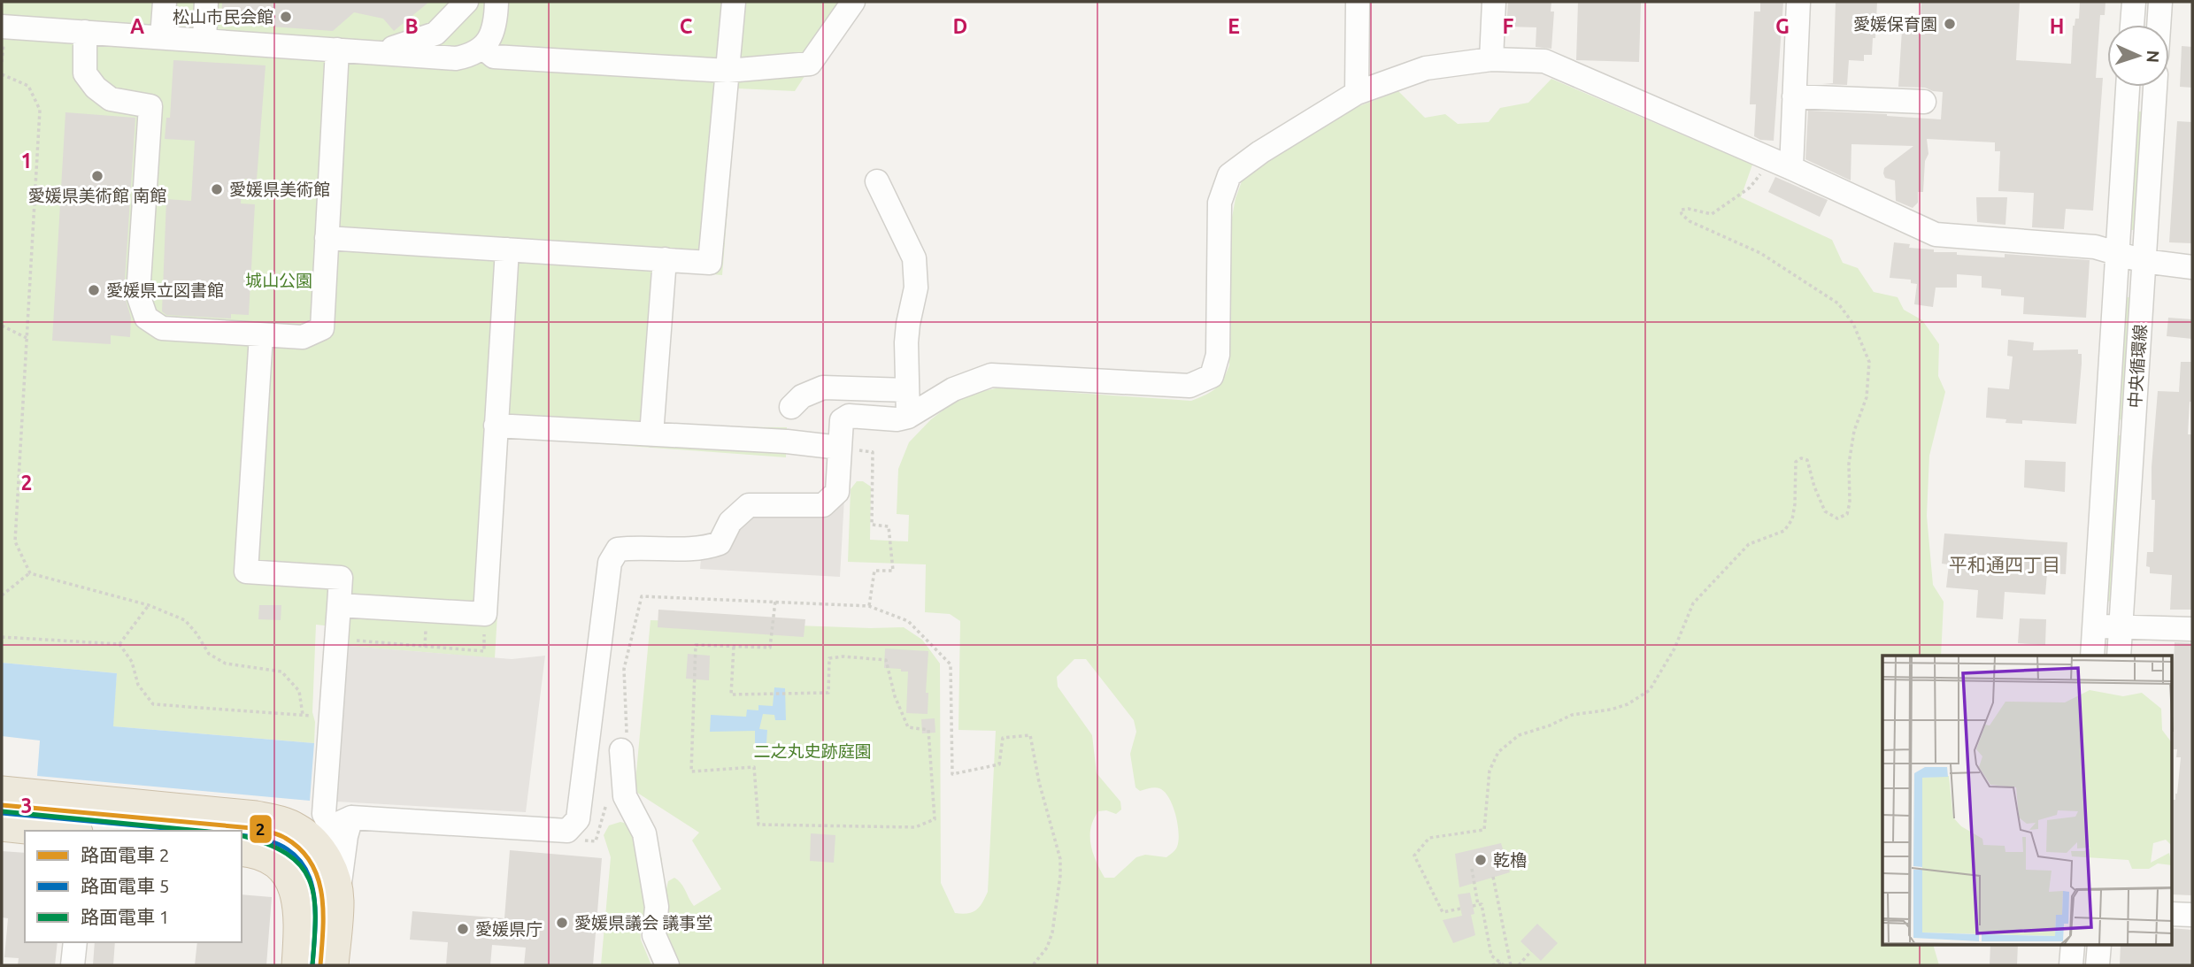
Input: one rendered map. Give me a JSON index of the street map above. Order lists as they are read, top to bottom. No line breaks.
{"streets":{"street":["中央循環線"]},"districts":["平和通四丁目"],"parks":["城山公園","二之丸史跡庭園"],"places":["松山市民会館","愛媛保育園","愛媛県美術館 南館","愛媛県美術館","愛媛県立図書館","乾櫓","愛媛県議会 議事堂","愛媛県庁"],"lines":["tram line 2","tram line 1","tram line 5"],"legend":["路面電車 2","路面電車 5","路面電車 1"],"north":"right","grid":{"columns":["A","B","C","D","E","F","G","H"],"rows":["1","2","3"]}}
